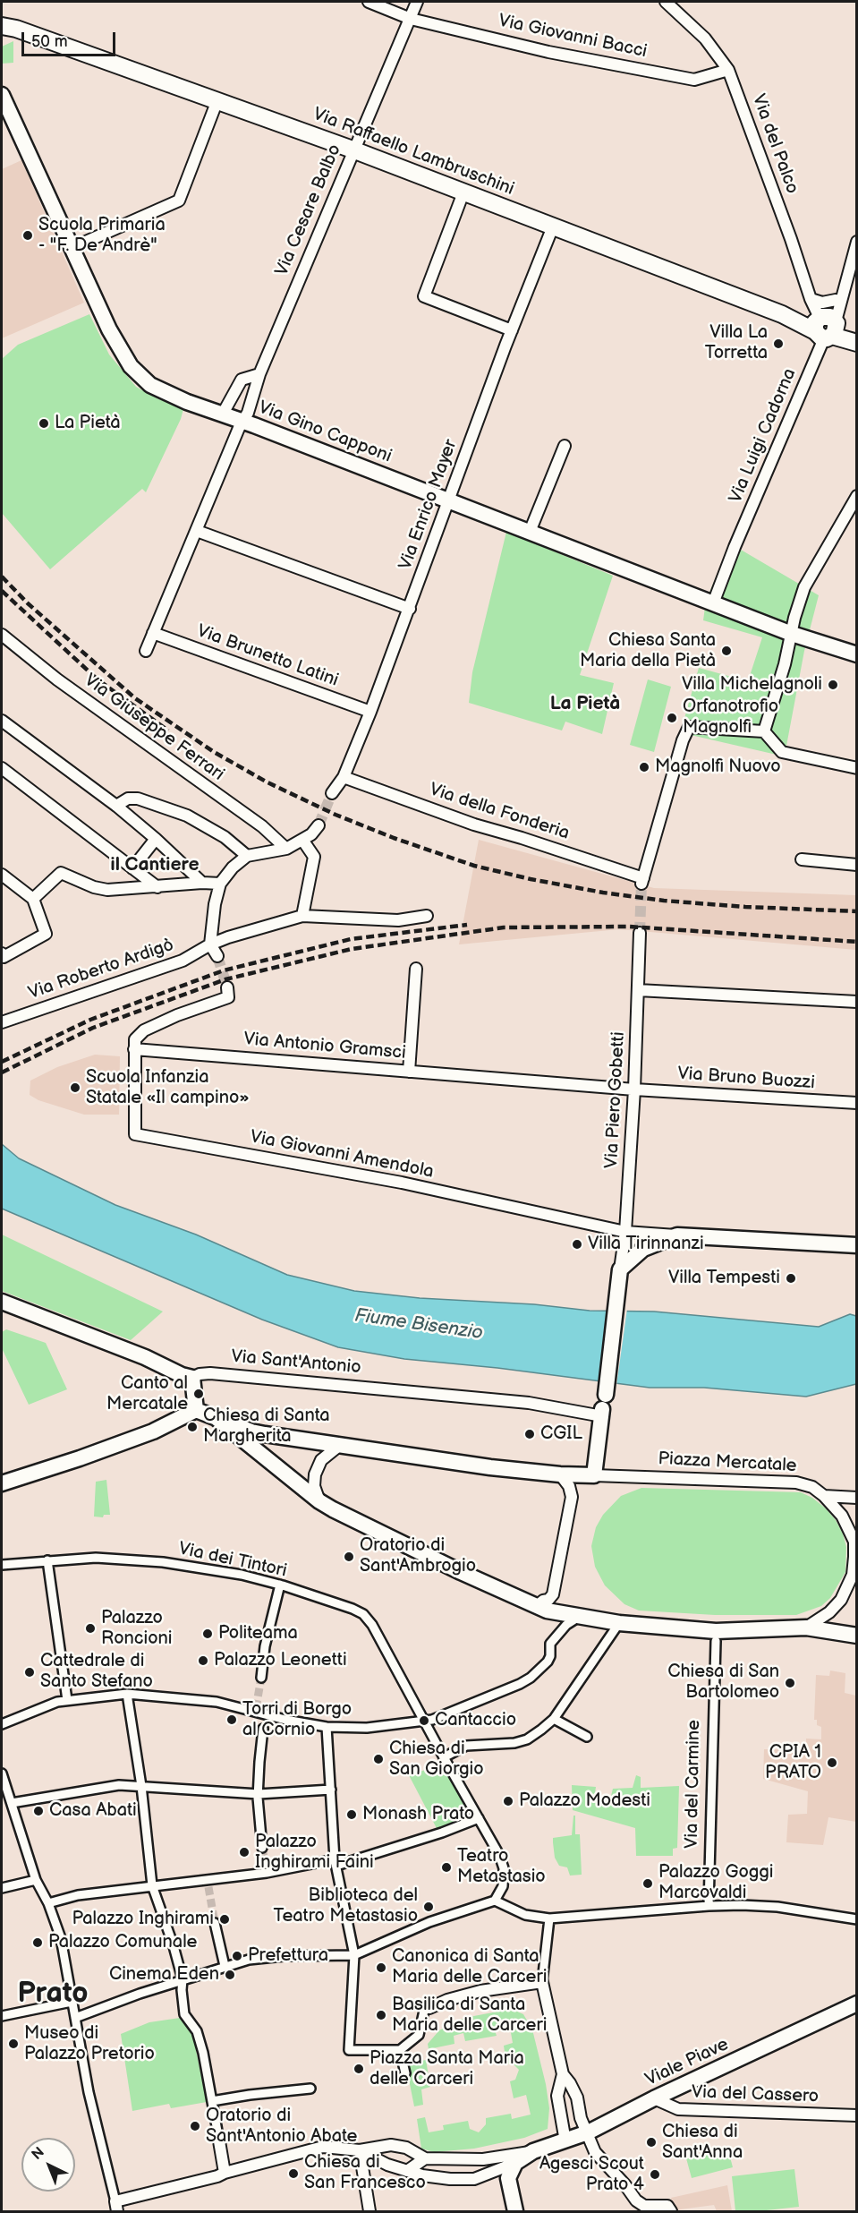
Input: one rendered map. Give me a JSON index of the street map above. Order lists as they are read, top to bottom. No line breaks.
{"streets":{"main road":["Via Raffaello Lambruschini"],"street":["Via Giovanni Bacci","Via del Palco","Via Cesare Balbo","Via Gino Capponi","Via Luigi Cadorna","Via Enrico Mayer","Via Brunetto Latini","Via Giuseppe Ferrari","Via della Fonderia","Via Roberto Ardigò","Via Antonio Gramsci","Via Bruno Buozzi","Via Piero Gobetti","Via Giovanni Amendola","Via Sant'Antonio","Piazza Mercatale","Via dei Tintori","Via del Carmine","Viale Piave","Via del Cassero"]},"crossings":[["Via Giovanni Bacci","Via del Palco"],["Via Giovanni Bacci","Via Cesare Balbo"],["Via del Palco","Via Raffaello Lambruschini"],["Via del Palco","Via Luigi Cadorna"],["Via Raffaello Lambruschini","Via Cesare Balbo"],["Via Raffaello Lambruschini","Via Luigi Cadorna"],["Via Raffaello Lambruschini","Via Enrico Mayer"],["Via Cesare Balbo","Via Gino Capponi"],["Via Cesare Balbo","Via Brunetto Latini"],["Via Gino Capponi","Via Luigi Cadorna"],["Via Gino Capponi","Via Enrico Mayer"],["Via Enrico Mayer","Via Brunetto Latini"],["Via Enrico Mayer","Via della Fonderia"],["Via Antonio Gramsci","Via Bruno Buozzi"],["Via Antonio Gramsci","Via Piero Gobetti"],["Via Antonio Gramsci","Via Giovanni Amendola"],["Via Bruno Buozzi","Via Piero Gobetti"],["Via Piero Gobetti","Via Giovanni Amendola"],["Piazza Mercatale","Via del Carmine"],["Viale Piave","Via del Cassero"]],"districts":["La Pietà","il Cantiere","Prato"],"water":["Fiume Bisenzio"],"places":["Scuola Primaria - \"F. De Andrè\"","Villa La Torretta","La Pietà","Chiesa Santa Maria della Pietà","Villa Michelagnoli","Orfanotrofio Magnolfi","Magnolfi Nuovo","Scuola Infanzia Statale «Il campino»","Villa Tirinnanzi","Villa Tempesti","Canto al Mercatale","Chiesa di Santa Margherita","CGIL","Oratorio di Sant'Ambrogio","Palazzo Roncioni","Politeama","Palazzo Leonetti","Cattedrale di Santo Stefano","Chiesa di San Bartolomeo","Torri di Borgo al Cornio","Cantaccio","Chiesa di San Giorgio","CPIA 1 PRATO","Palazzo Modesti","Casa Abati","Monash Prato","Palazzo Inghirami Faini","Teatro Metastasio","Palazzo Goggi Marcovaldi","Biblioteca del Teatro Metastasio","Palazzo Inghirami","Palazzo Comunale","Prefettura","Canonica di Santa Maria delle Carceri","Cinema Eden","Basilica di Santa Maria delle Carceri","Museo di Palazzo Pretorio","Piazza Santa Maria delle Carceri","Oratorio di Sant'Antonio Abate","Chiesa di Sant'Anna","Chiesa di San Francesco","Agesci Scout Prato 4"],"scale_bar":"50 m","north":"top left"}
